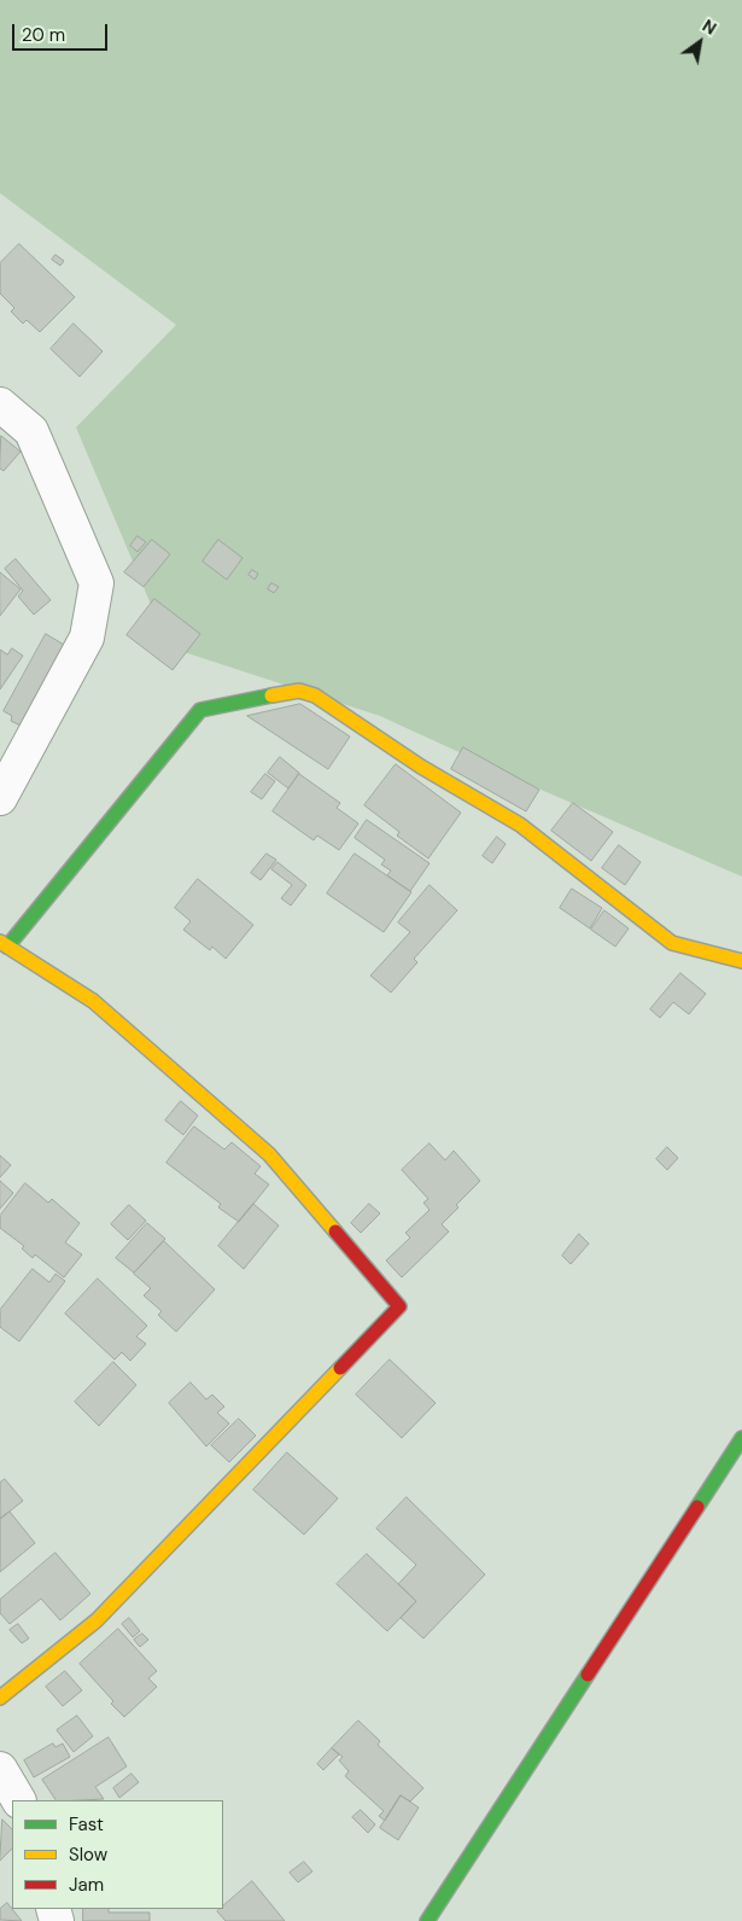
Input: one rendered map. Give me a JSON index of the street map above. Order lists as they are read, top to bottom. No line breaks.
{"legend":["Fast","Slow","Jam"],"scale_bar":"20 m","north":"top right"}
